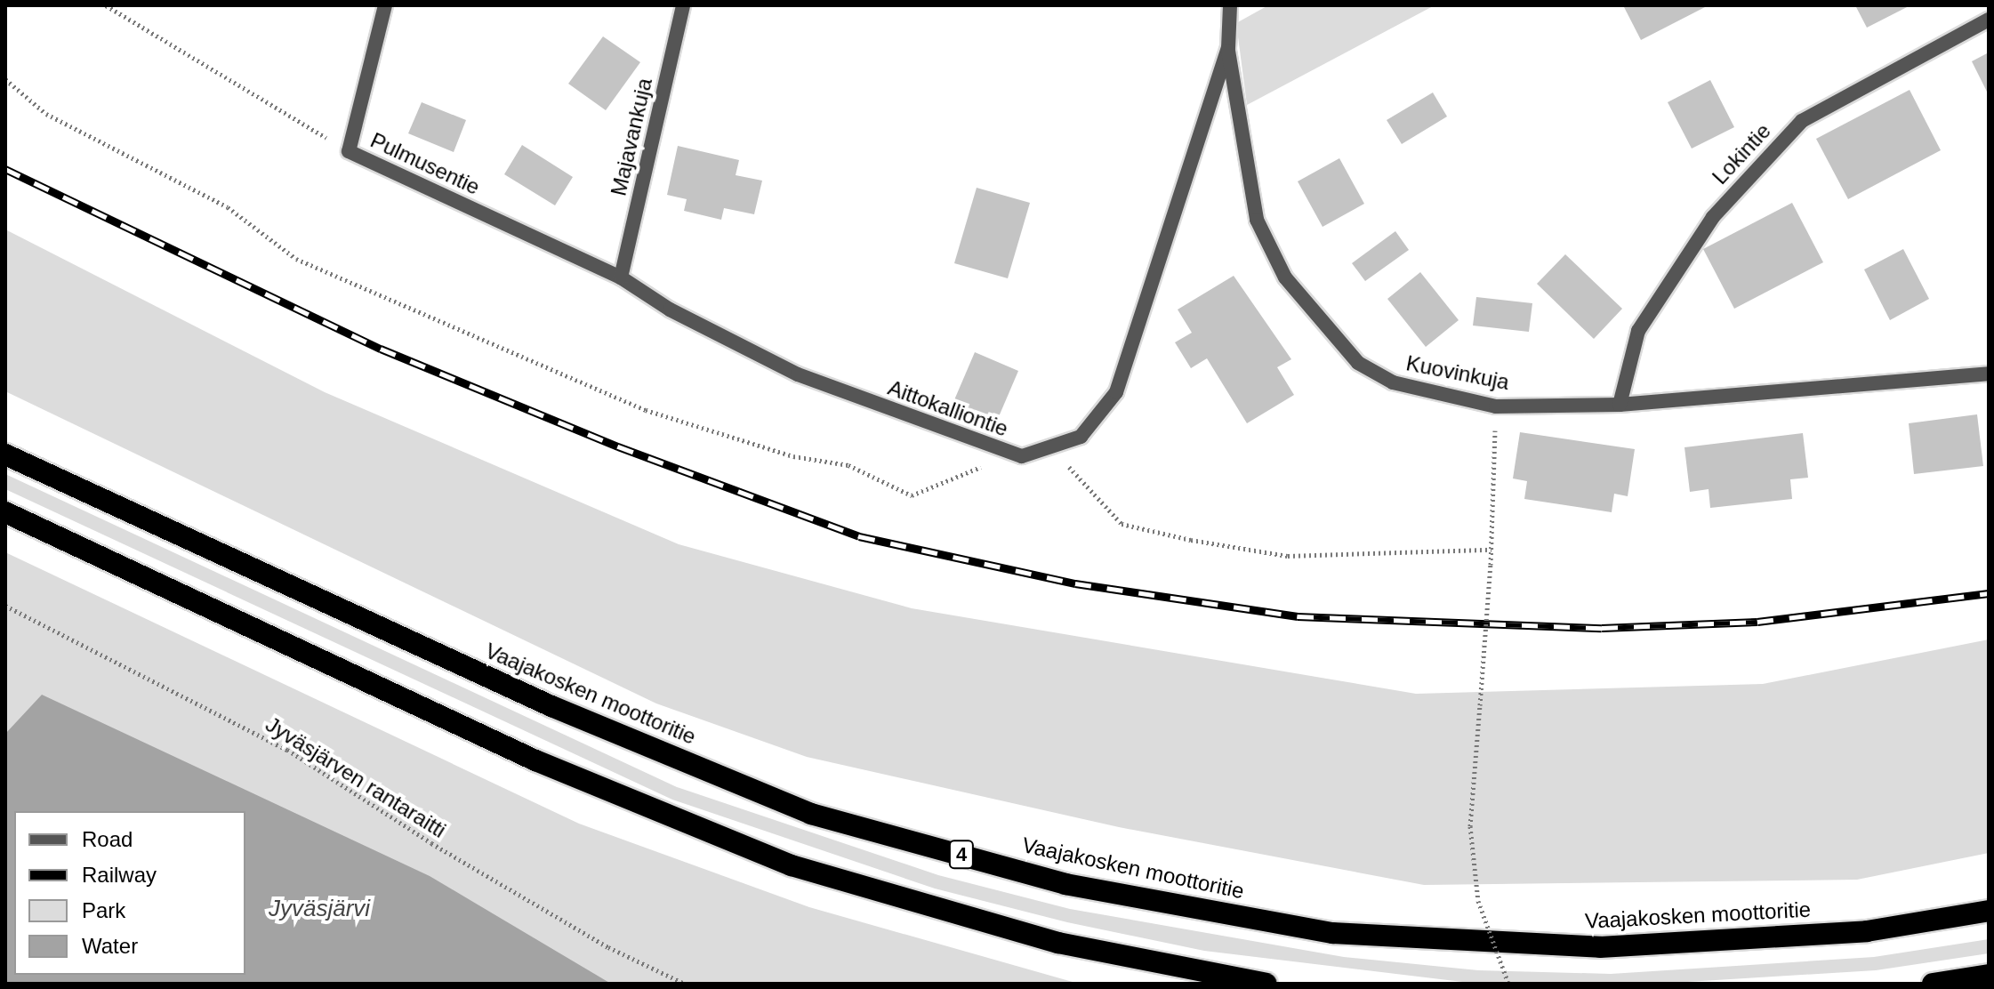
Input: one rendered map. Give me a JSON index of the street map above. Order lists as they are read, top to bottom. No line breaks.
{"streets":{"highway":["Vaajakosken moottoritie","4"],"street":["Majavankuja","Lokintie","Pulmusentie","Kuovinkuja","Aittokalliontie"],"path":["Jyväsjärven rantaraitti"]},"crossings":[["Majavankuja","Pulmusentie"],["Majavankuja","Aittokalliontie"],["Lokintie","Kuovinkuja"],["Pulmusentie","Aittokalliontie"],["Kuovinkuja","Aittokalliontie"]],"water":["Jyväsjärvi"],"legend":["Road","Railway","Park","Water"]}
